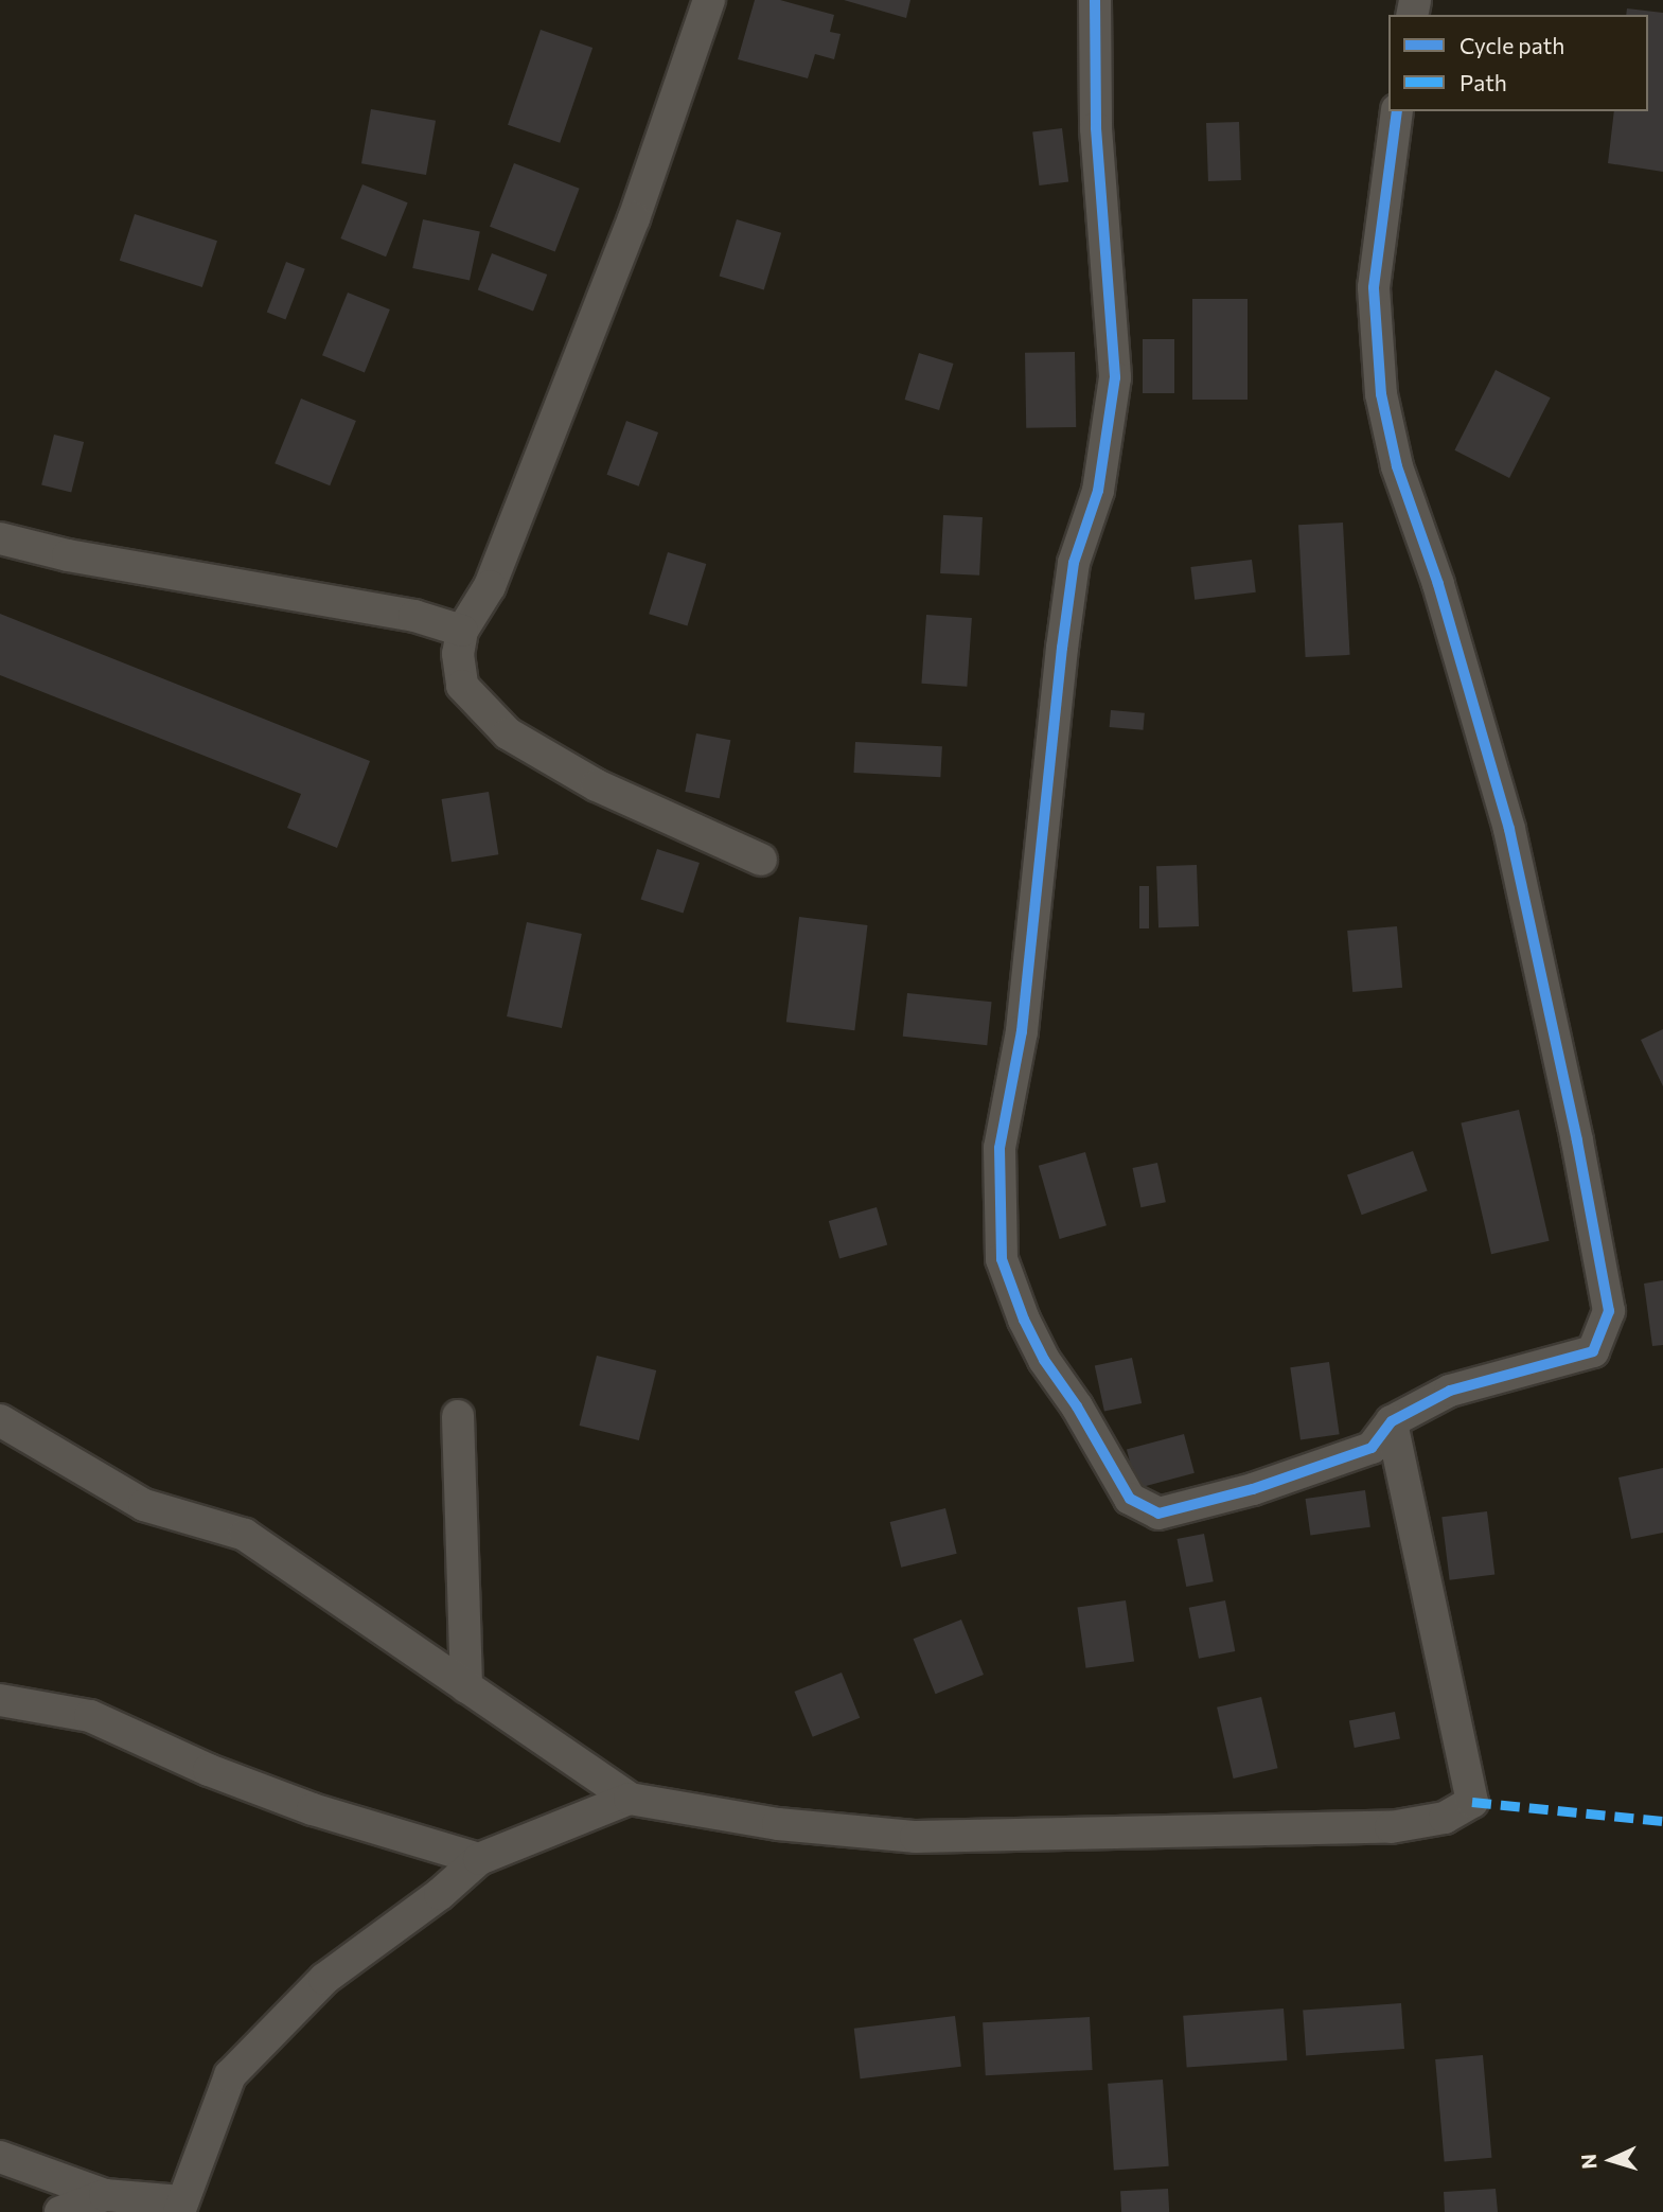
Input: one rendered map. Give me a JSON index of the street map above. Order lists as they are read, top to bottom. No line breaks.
{"legend":["Cycle path","Path"],"north":"left"}
